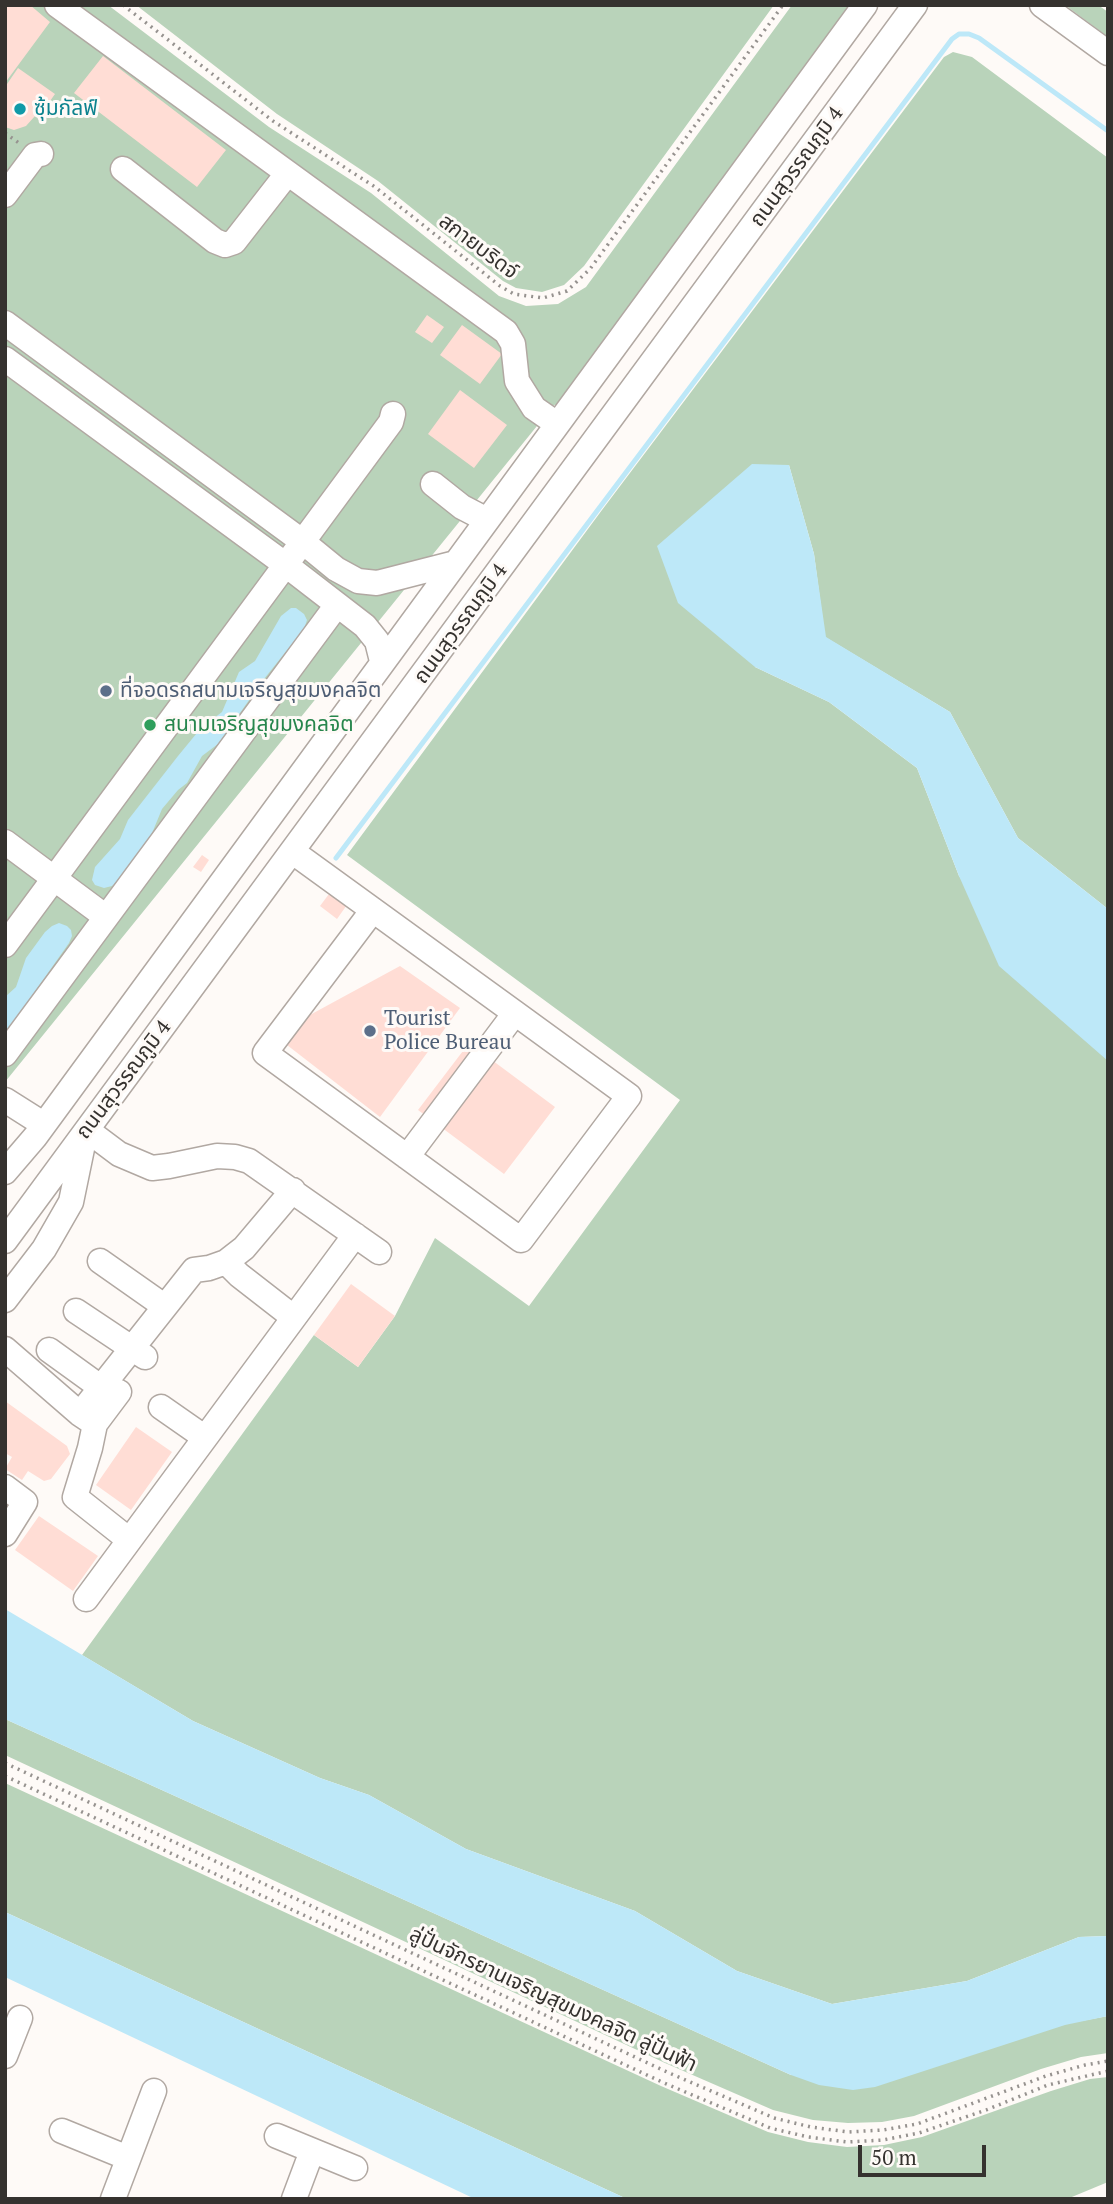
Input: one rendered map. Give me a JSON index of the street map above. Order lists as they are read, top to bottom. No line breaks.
{"streets":{"street":["ถนนสุวรรณภูมิ 4"],"path":["สกายบริดจ์","ลู่ปั่นจักรยานเจริญสุขมงคลจิต ลู่ปั่นฟ้า"]},"places":["ซุ้มกัลฟ์","ที่จอดรถสนามเจริญสุขมงคลจิต","สนามเจริญสุขมงคลจิต","Tourist Police Bureau"],"scale_bar":"50 m"}
